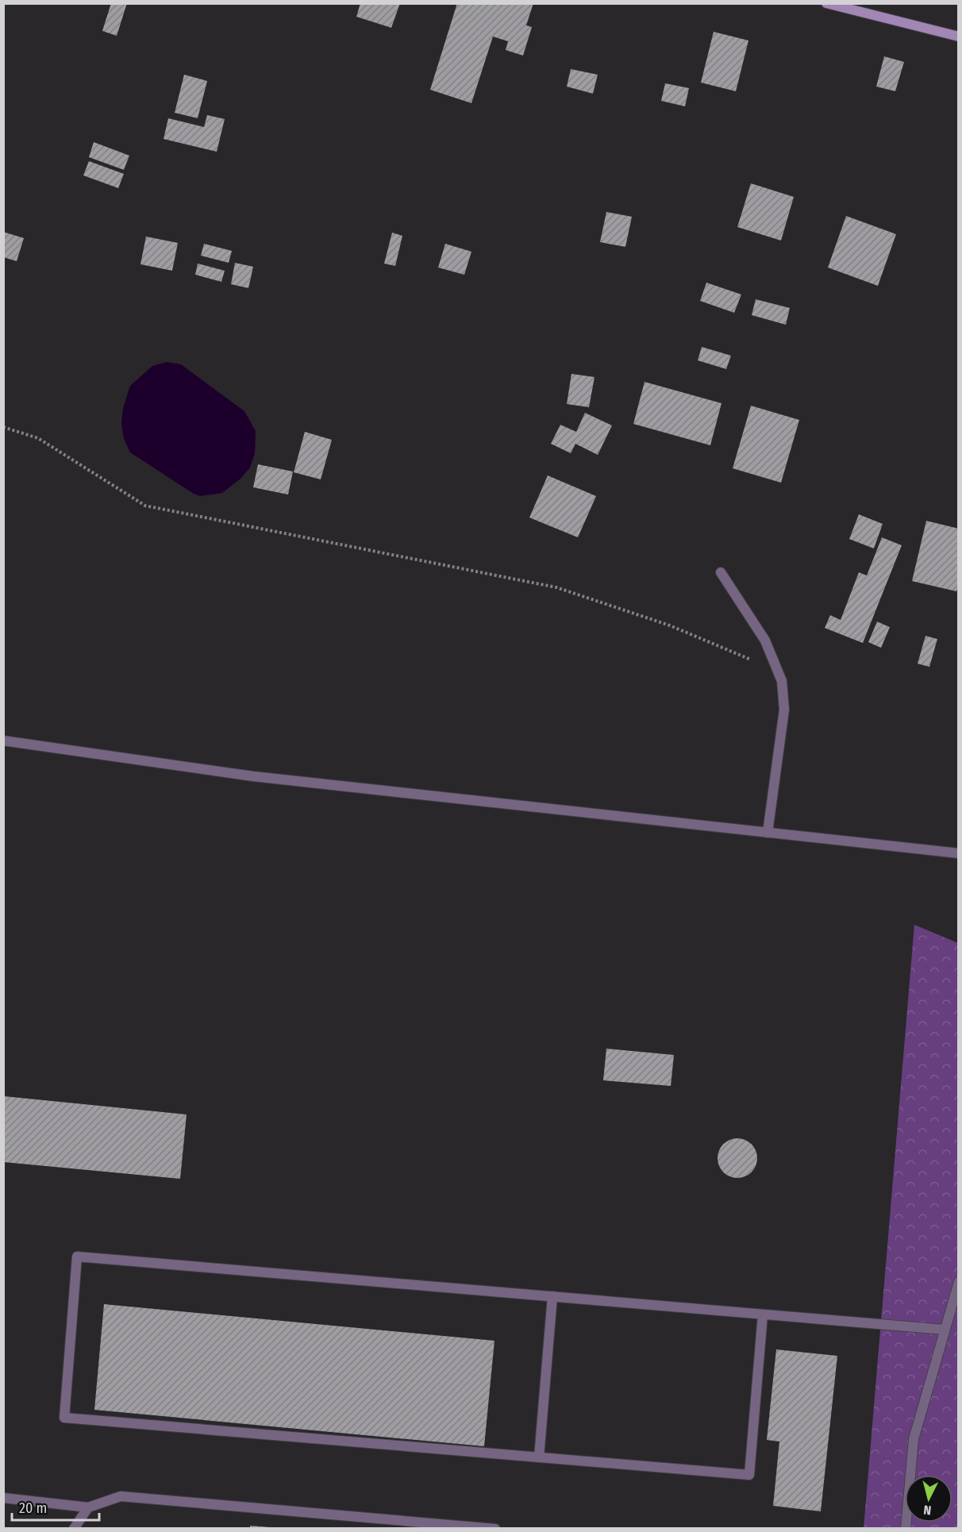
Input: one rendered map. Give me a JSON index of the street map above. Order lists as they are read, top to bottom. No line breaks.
{"scale_bar":"20 m","north":"bottom"}
